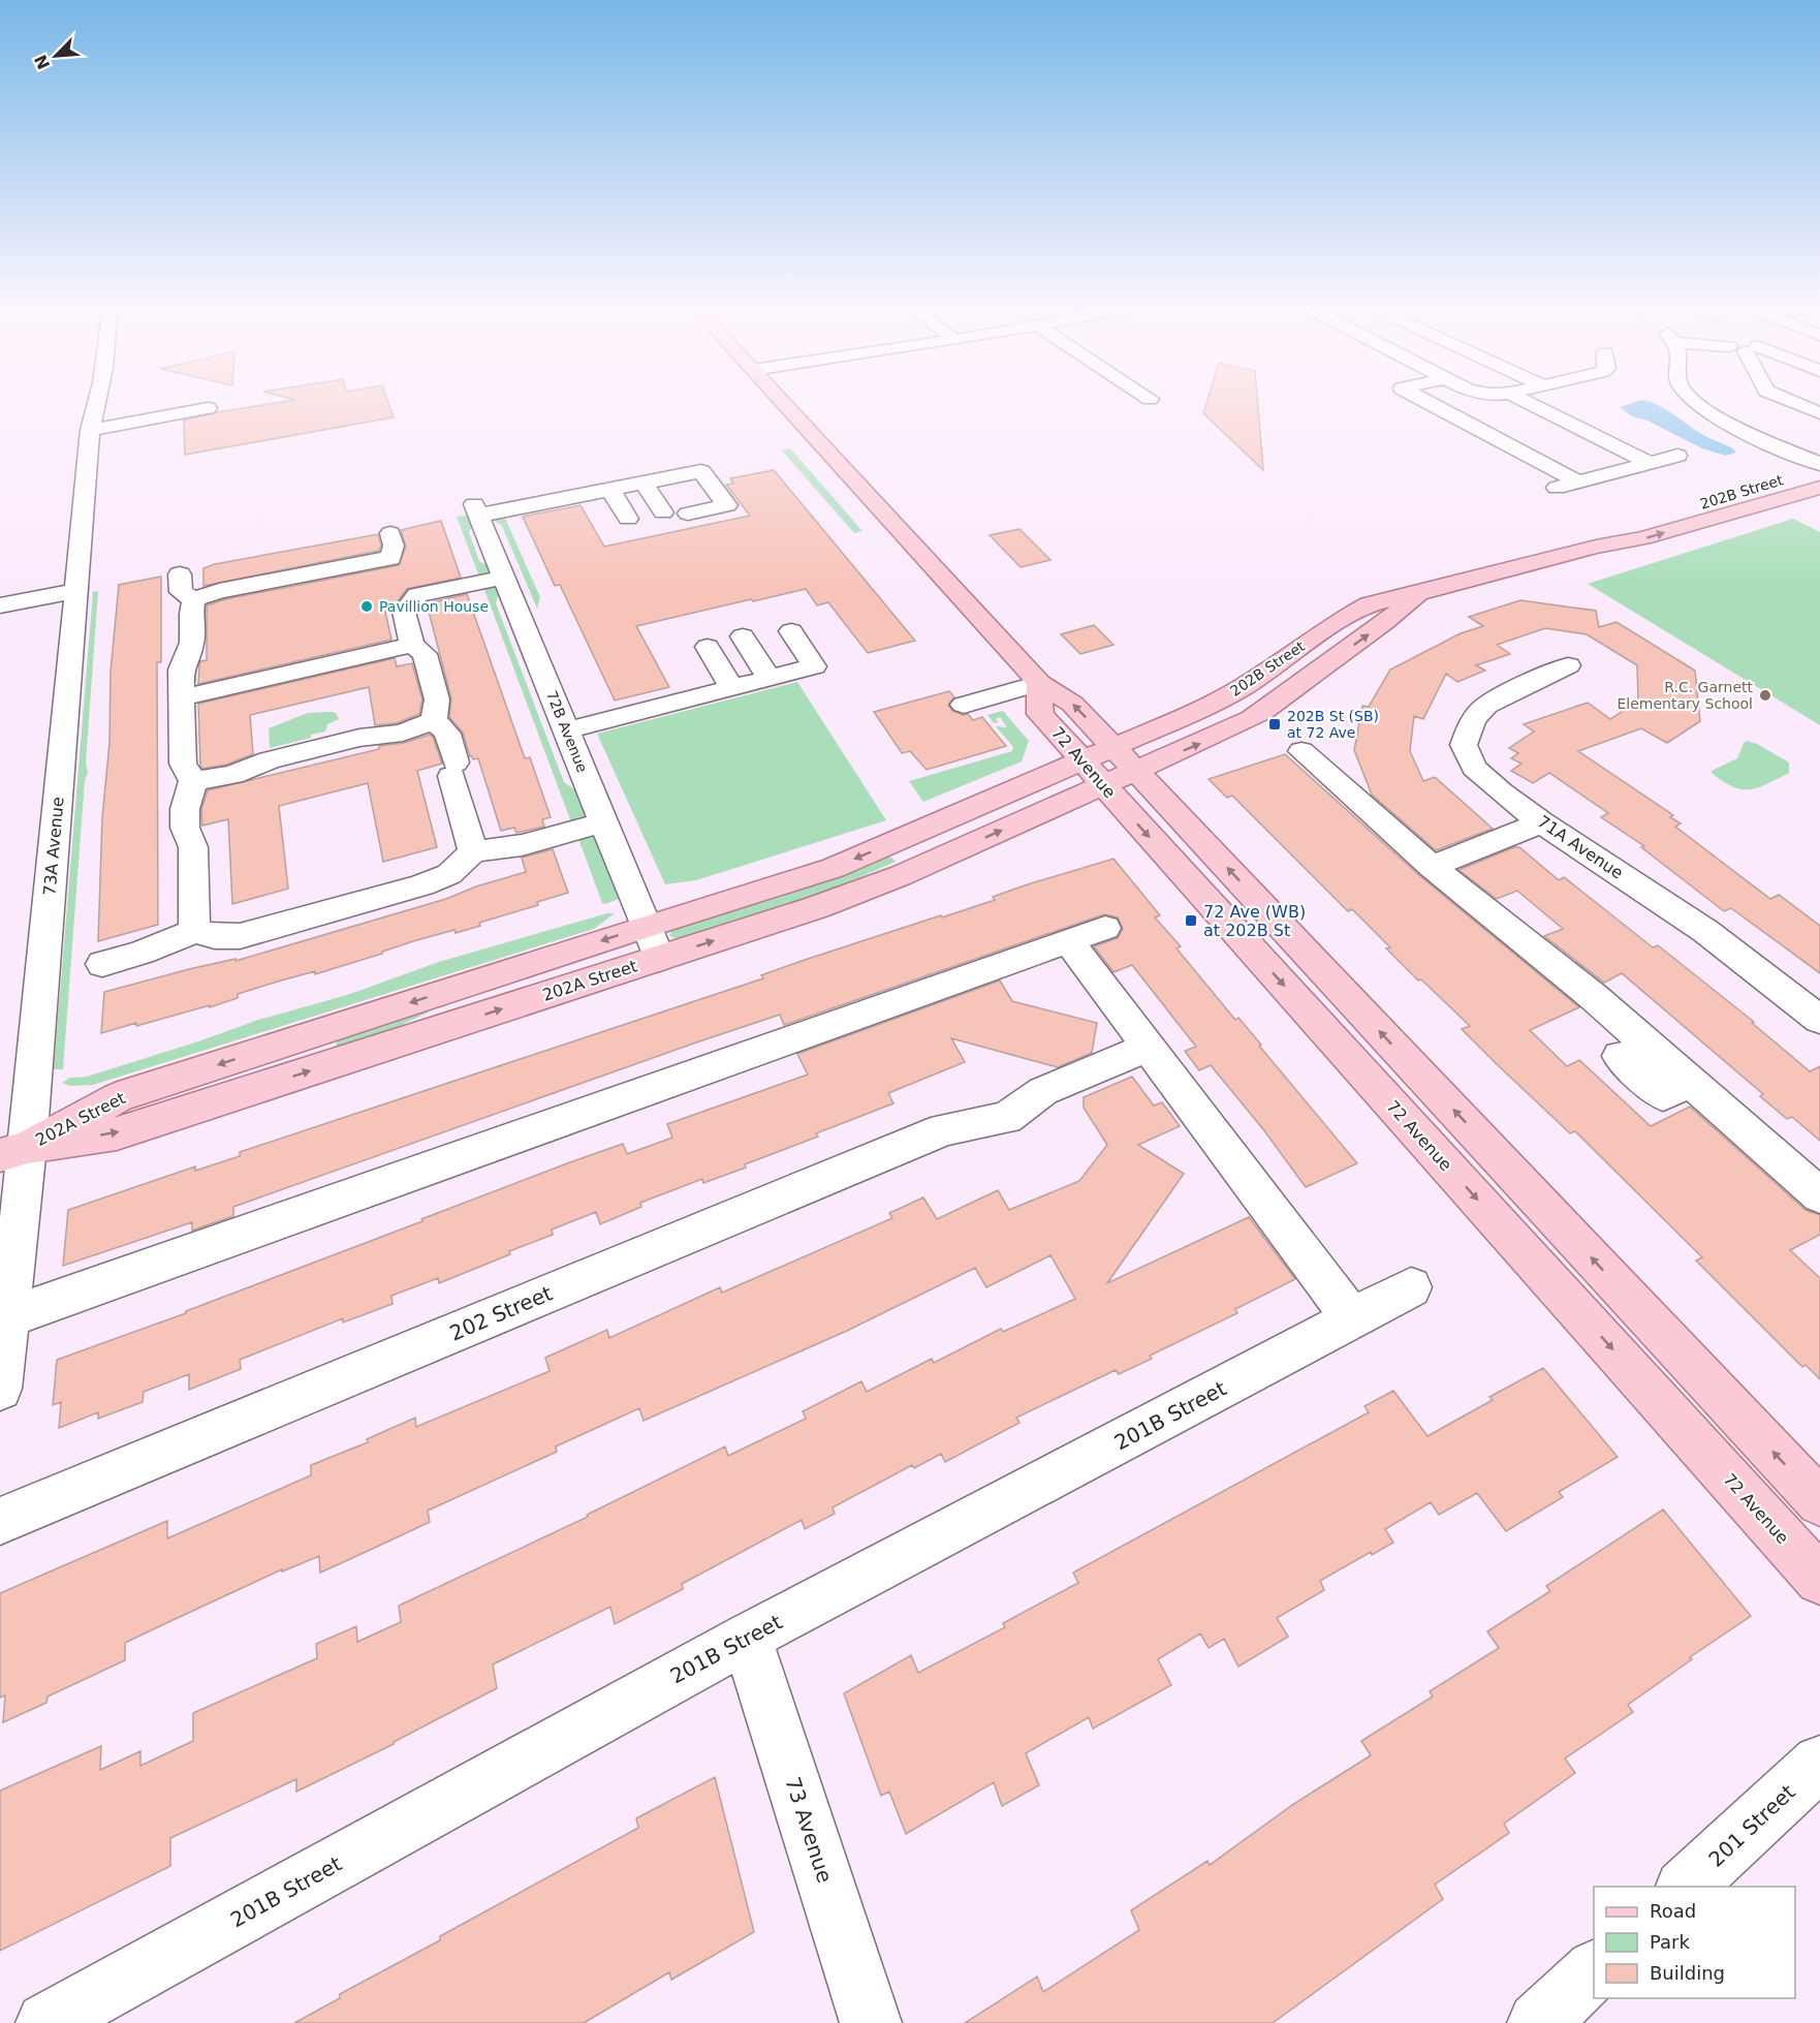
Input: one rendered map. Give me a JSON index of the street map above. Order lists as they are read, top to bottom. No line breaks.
{"streets":{"main road":["202B Street","72 Avenue","202A Street"],"street":["72B Avenue","73A Avenue","71A Avenue","202 Street","201B Street","201 Street","73 Avenue"]},"crossings":[["202B Street","72 Avenue"],["202B Street","202A Street"],["72B Avenue","202A Street"],["72 Avenue","202A Street"],["73A Avenue","202A Street"],["201B Street","73 Avenue"]],"places":{"other":["Pavillion House","R.C. Garnett Elementary School"],"transit":["202B St (SB) at 72 Ave","72 Ave (WB) at 202B St"]},"legend":["Road","Park","Building"],"north":"bottom left"}
